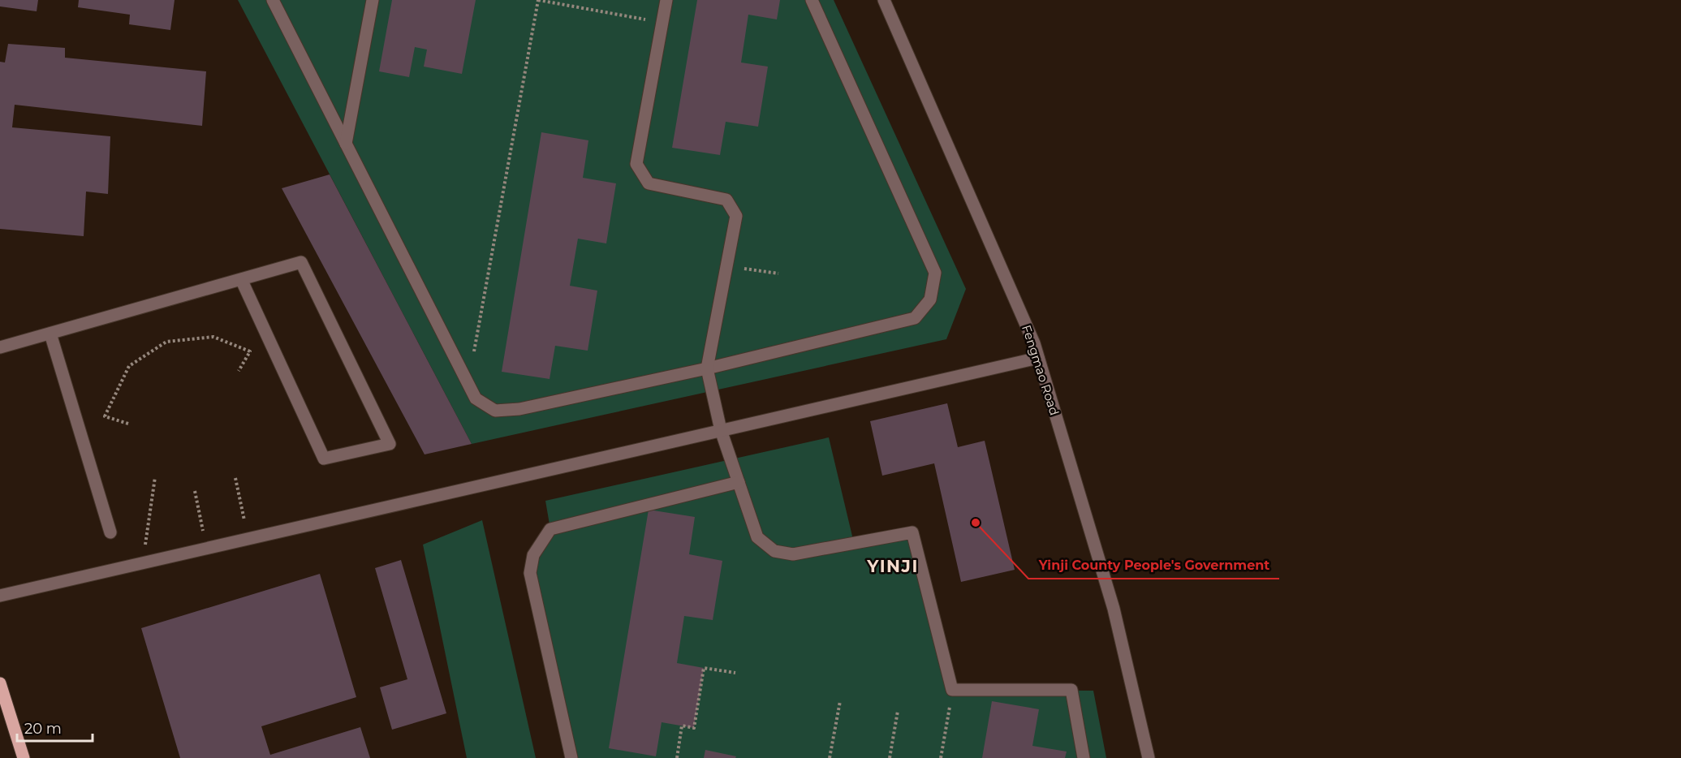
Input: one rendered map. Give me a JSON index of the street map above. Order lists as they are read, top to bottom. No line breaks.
{"streets":{"street":["Fengmao Road"]},"districts":["YINJI"],"places":["Yinji County People's Government"],"scale_bar":"20 m"}
